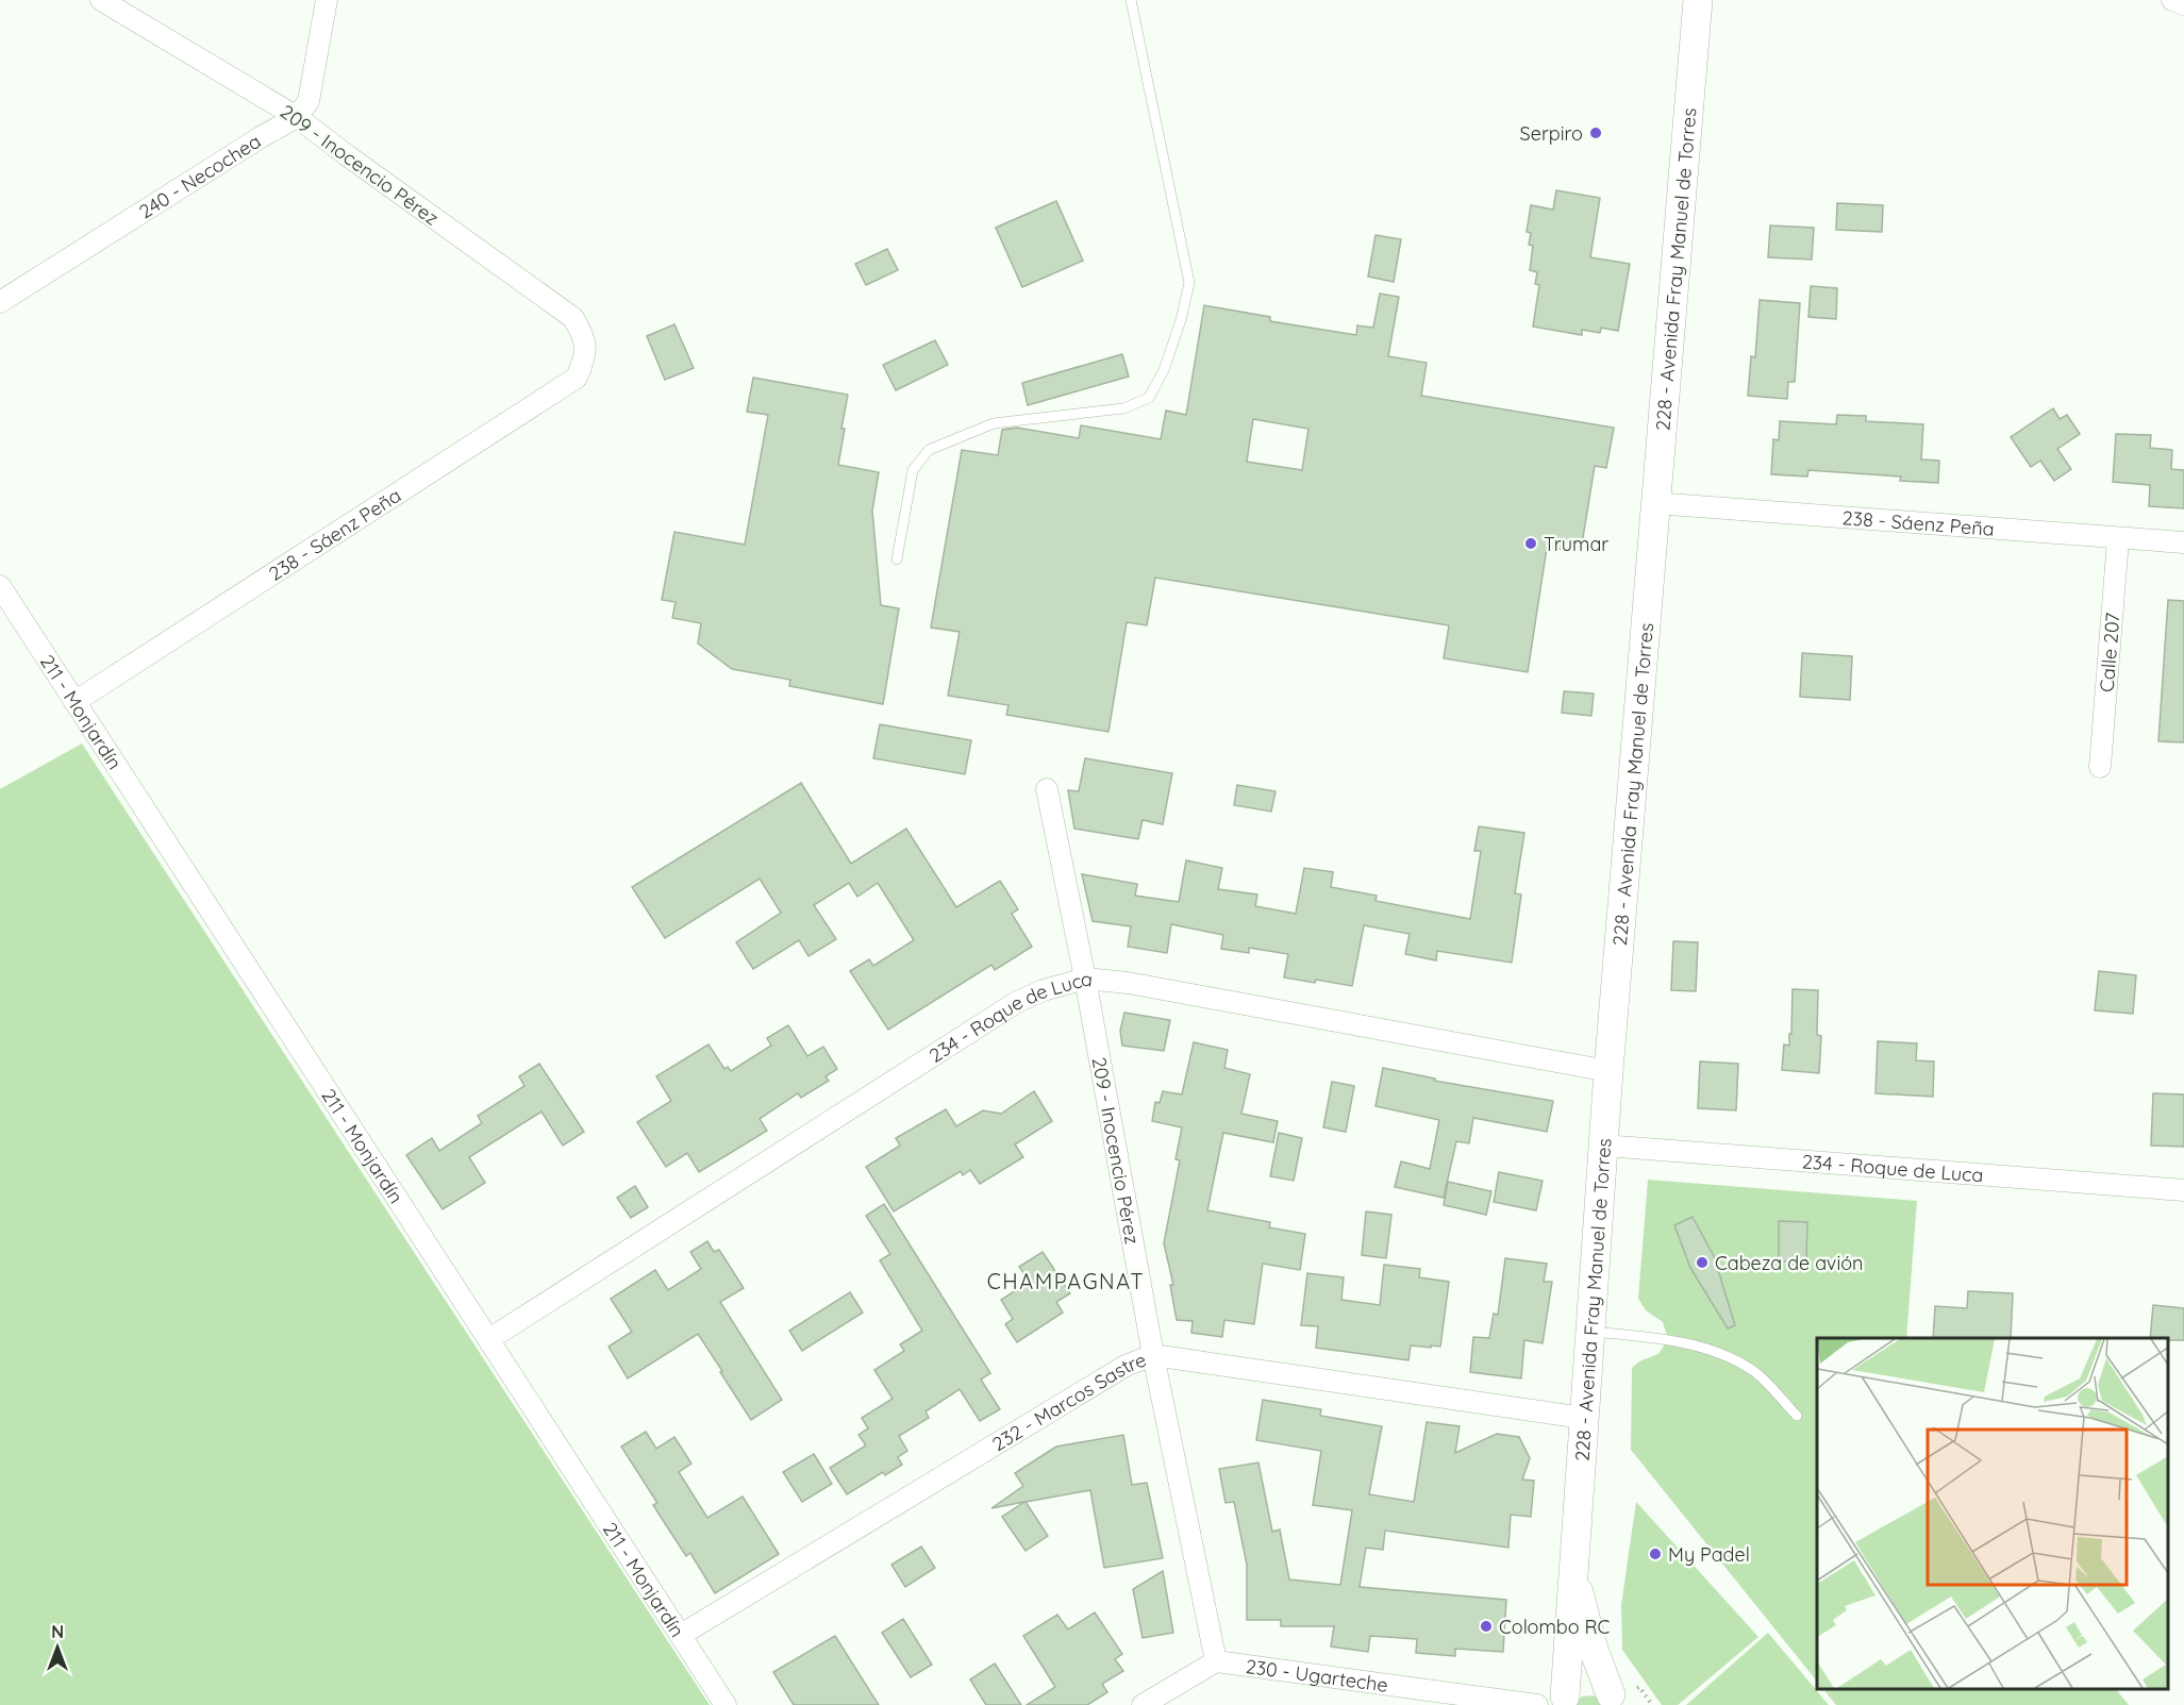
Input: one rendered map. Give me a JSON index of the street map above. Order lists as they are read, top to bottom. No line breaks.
{"streets":{"main road":["228 - Avenida Fray Manuel de Torres"],"street":["209 - Inocencio Pérez","240 - Necochea","238 - Sáenz Peña","Calle 207","211 - Monjardín","234 - Roque de Luca","232 - Marcos Sastre","230 - Ugarteche"]},"crossings":[["209 - Inocencio Pérez","240 - Necochea"],["209 - Inocencio Pérez","238 - Sáenz Peña"],["209 - Inocencio Pérez","234 - Roque de Luca"],["209 - Inocencio Pérez","232 - Marcos Sastre"],["209 - Inocencio Pérez","230 - Ugarteche"],["228 - Avenida Fray Manuel de Torres","238 - Sáenz Peña"],["228 - Avenida Fray Manuel de Torres","234 - Roque de Luca"],["228 - Avenida Fray Manuel de Torres","232 - Marcos Sastre"],["238 - Sáenz Peña","Calle 207"],["238 - Sáenz Peña","211 - Monjardín"],["211 - Monjardín","234 - Roque de Luca"],["211 - Monjardín","232 - Marcos Sastre"]],"districts":["CHAMPAGNAT"],"places":["Serpiro","Trumar","Cabeza de avión","My Padel","Colombo RC"],"north":"top"}
